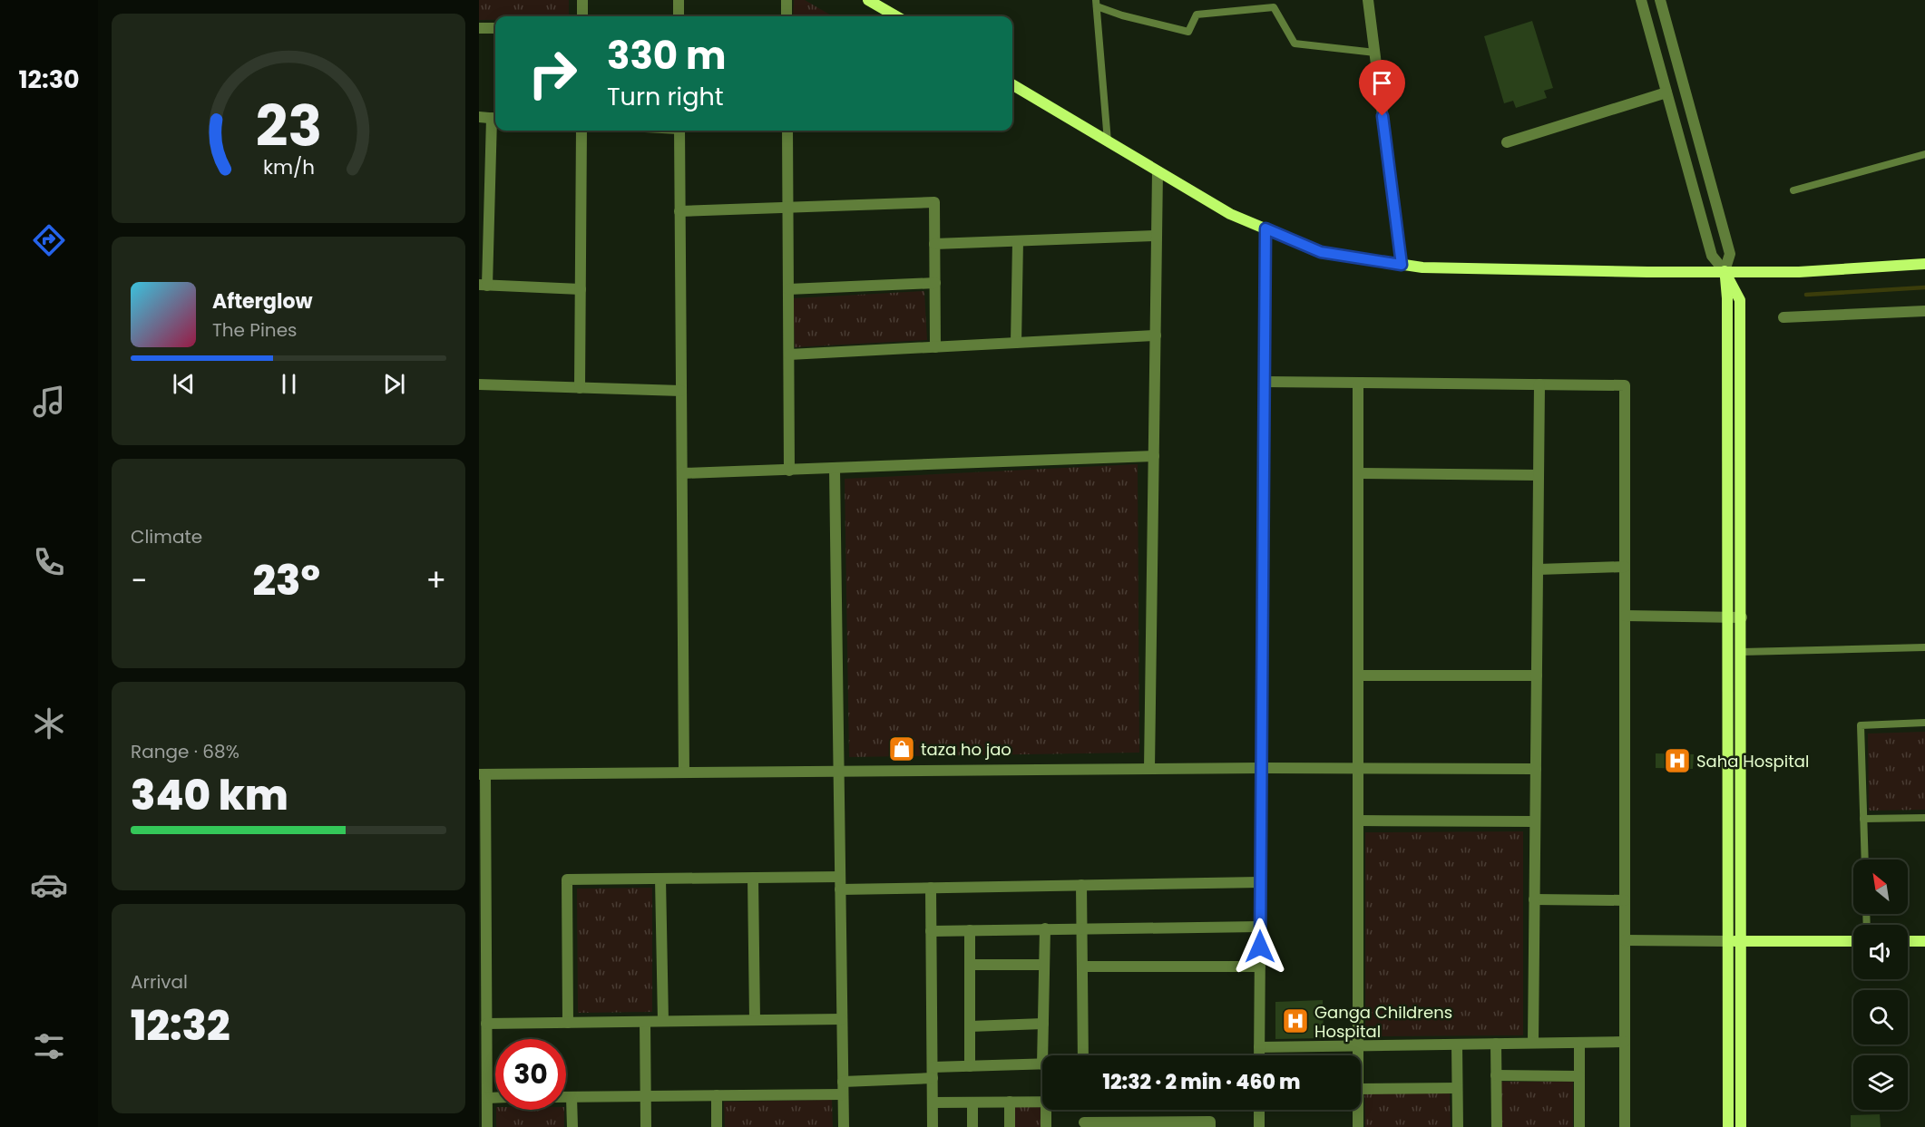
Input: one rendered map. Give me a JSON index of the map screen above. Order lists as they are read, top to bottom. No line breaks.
{"places":{"shop":["taza ho jao"],"hospital":["Saha Hospital","Ganga Childrens Hospital"]},"north":"top left","page":{"tabs":"12:30","turn":["330 m","Turn right"],"song":["Afterglow","The Pines"],"tile":["Climate",["Range · 68%","340 km"],["Arrival","12:32"]],"heat":["−","23°","+"],"limit":"30","trip":"12:32 · 2 min · 460 m","gauge":["23","km/h"]}}
